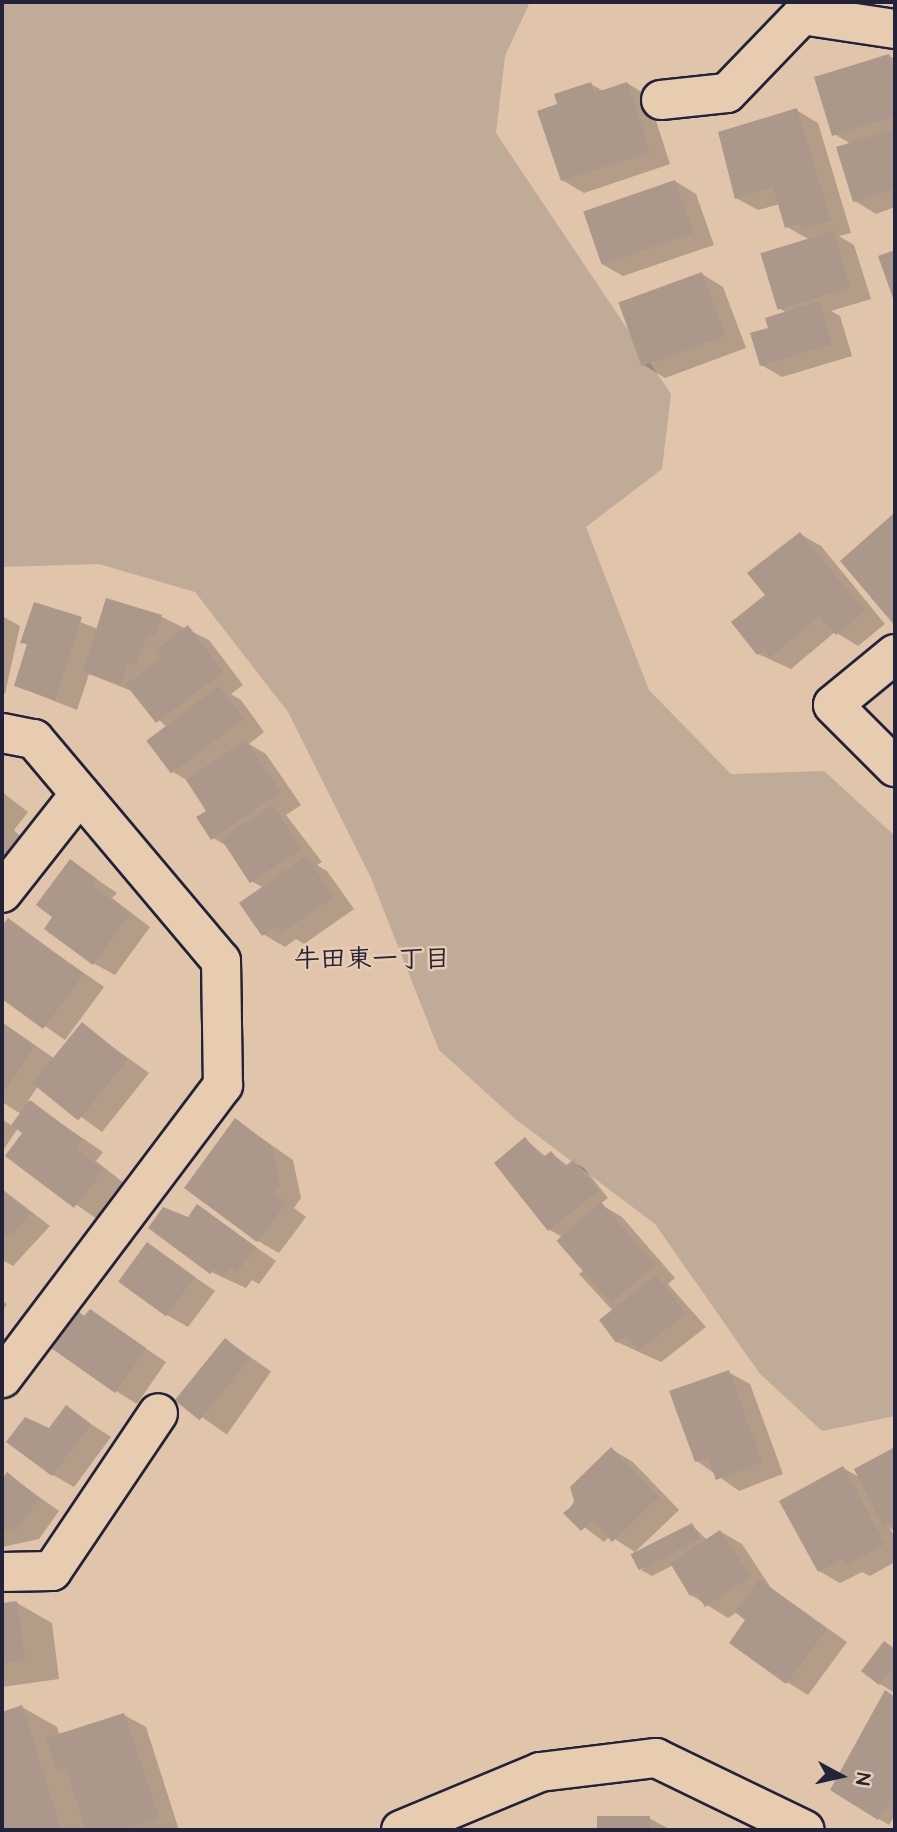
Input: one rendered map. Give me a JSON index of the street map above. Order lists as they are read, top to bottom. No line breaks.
{"districts":["牛田東一丁目"],"north":"right"}
